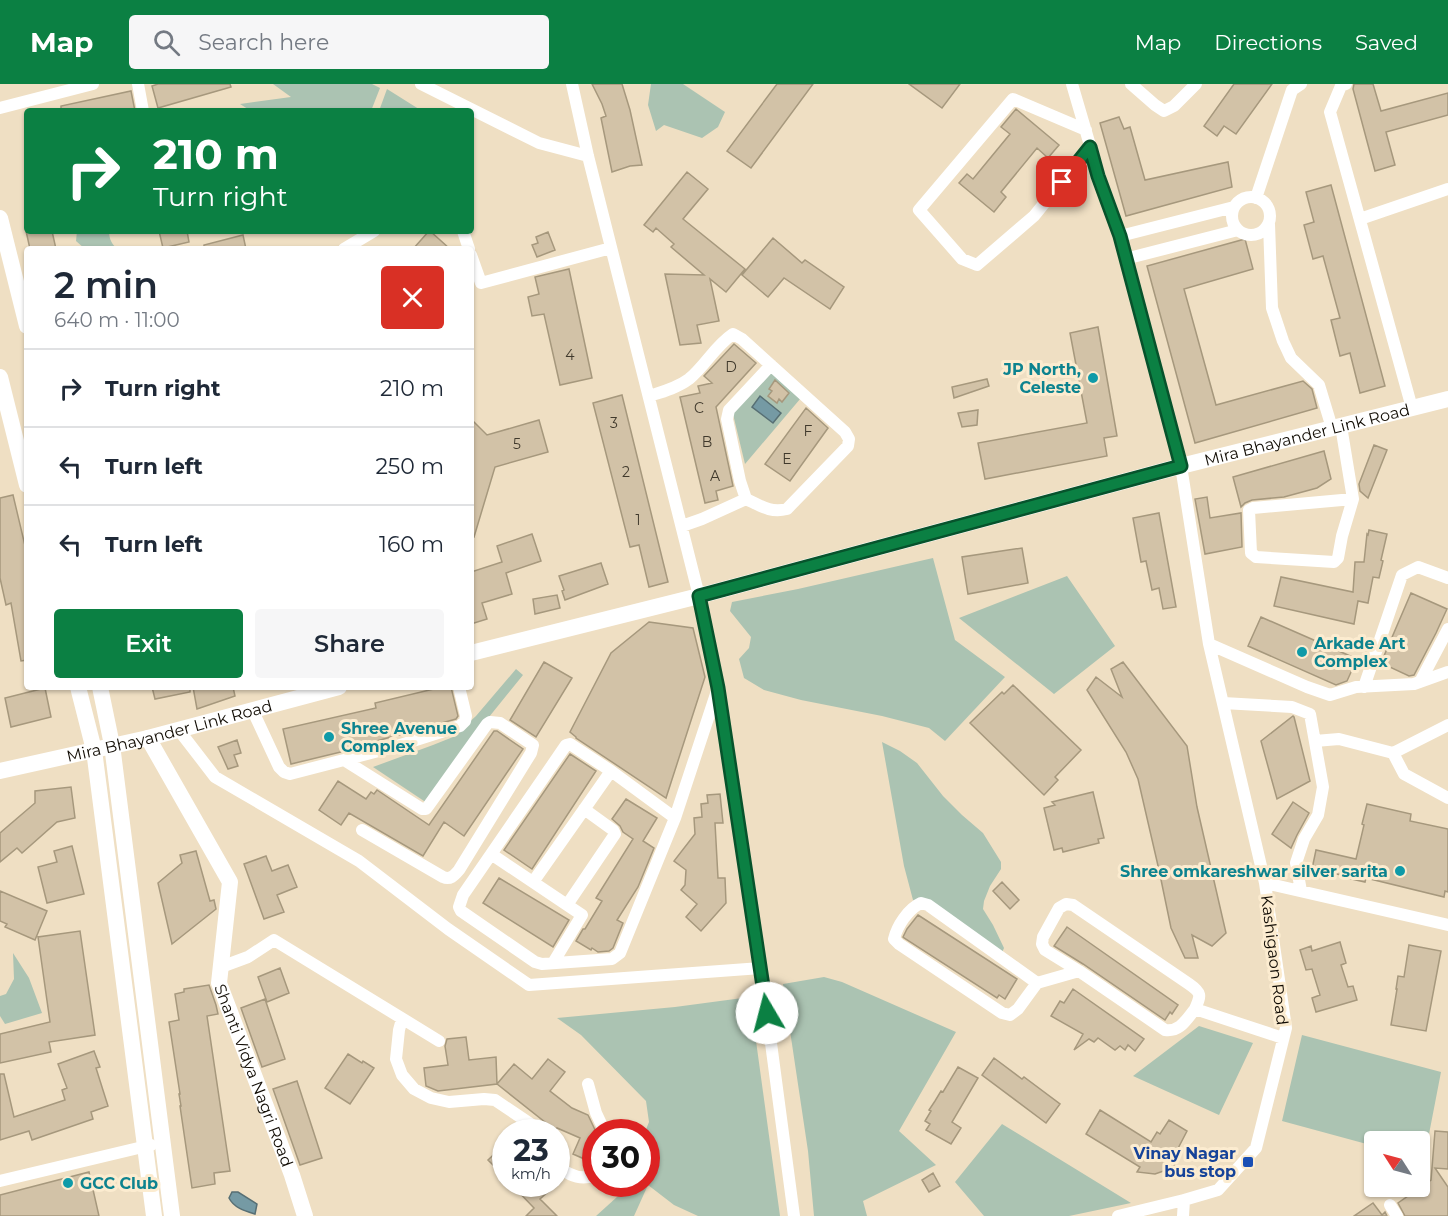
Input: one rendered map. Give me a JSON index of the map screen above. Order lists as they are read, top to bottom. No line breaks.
{"streets":{"street":["Mira Bhayander Link Road","Kashigaon Road","Shanti Vidya Nagri Road"]},"crossings":[["Mira Bhayander Link Road","Shanti Vidya Nagri Road"]],"places":{"other":["JP North, Celeste","Arkade Art Complex","Shree Avenue Complex","Shree omkareshwar silver sarita","GCC Club"],"transit":["Vinay Nagar bus stop"]},"house_numbers":["4","D","C","3","F","B","5","E","2","A","1"],"north":"top left","page":{"header":"Map","search":"Search here","nav":["Map","Directions","Saved"],"turn":["210 m","Turn right"],"heading":["2 min","640 m · 11:00"],"list":[{"name":"Turn right","value":"210 m"},{"name":"Turn left","value":"250 m"},{"name":"Turn left","value":"160 m"}],"buttons":["Exit","Share"],"speed":"23 km/h","limit":"30"}}
